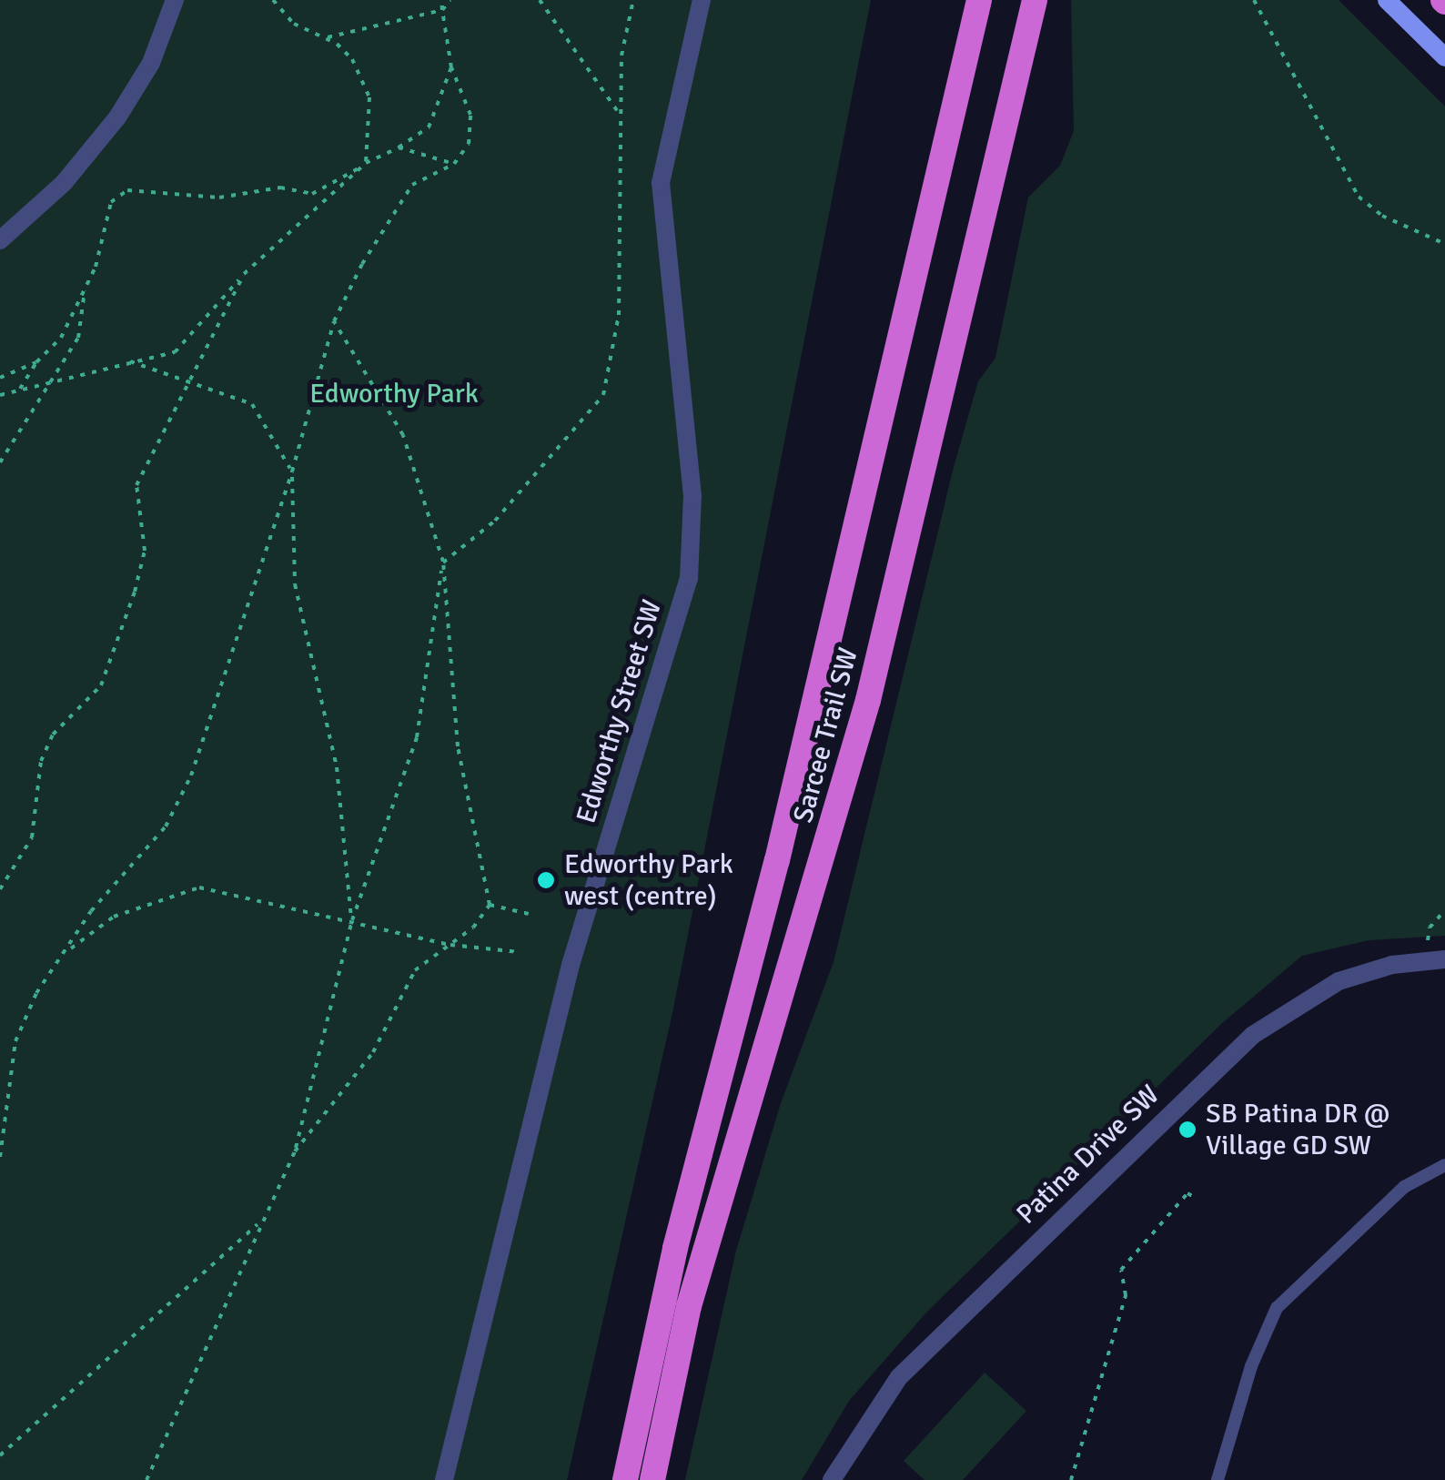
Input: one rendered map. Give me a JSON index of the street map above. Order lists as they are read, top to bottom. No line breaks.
{"streets":{"highway":["Sarcee Trail SW"],"street":["Edworthy Street SW","Patina Drive SW"]},"parks":["Edworthy Park"],"places":["Edworthy Park west (centre)","SB Patina DR @ Village GD SW"]}
